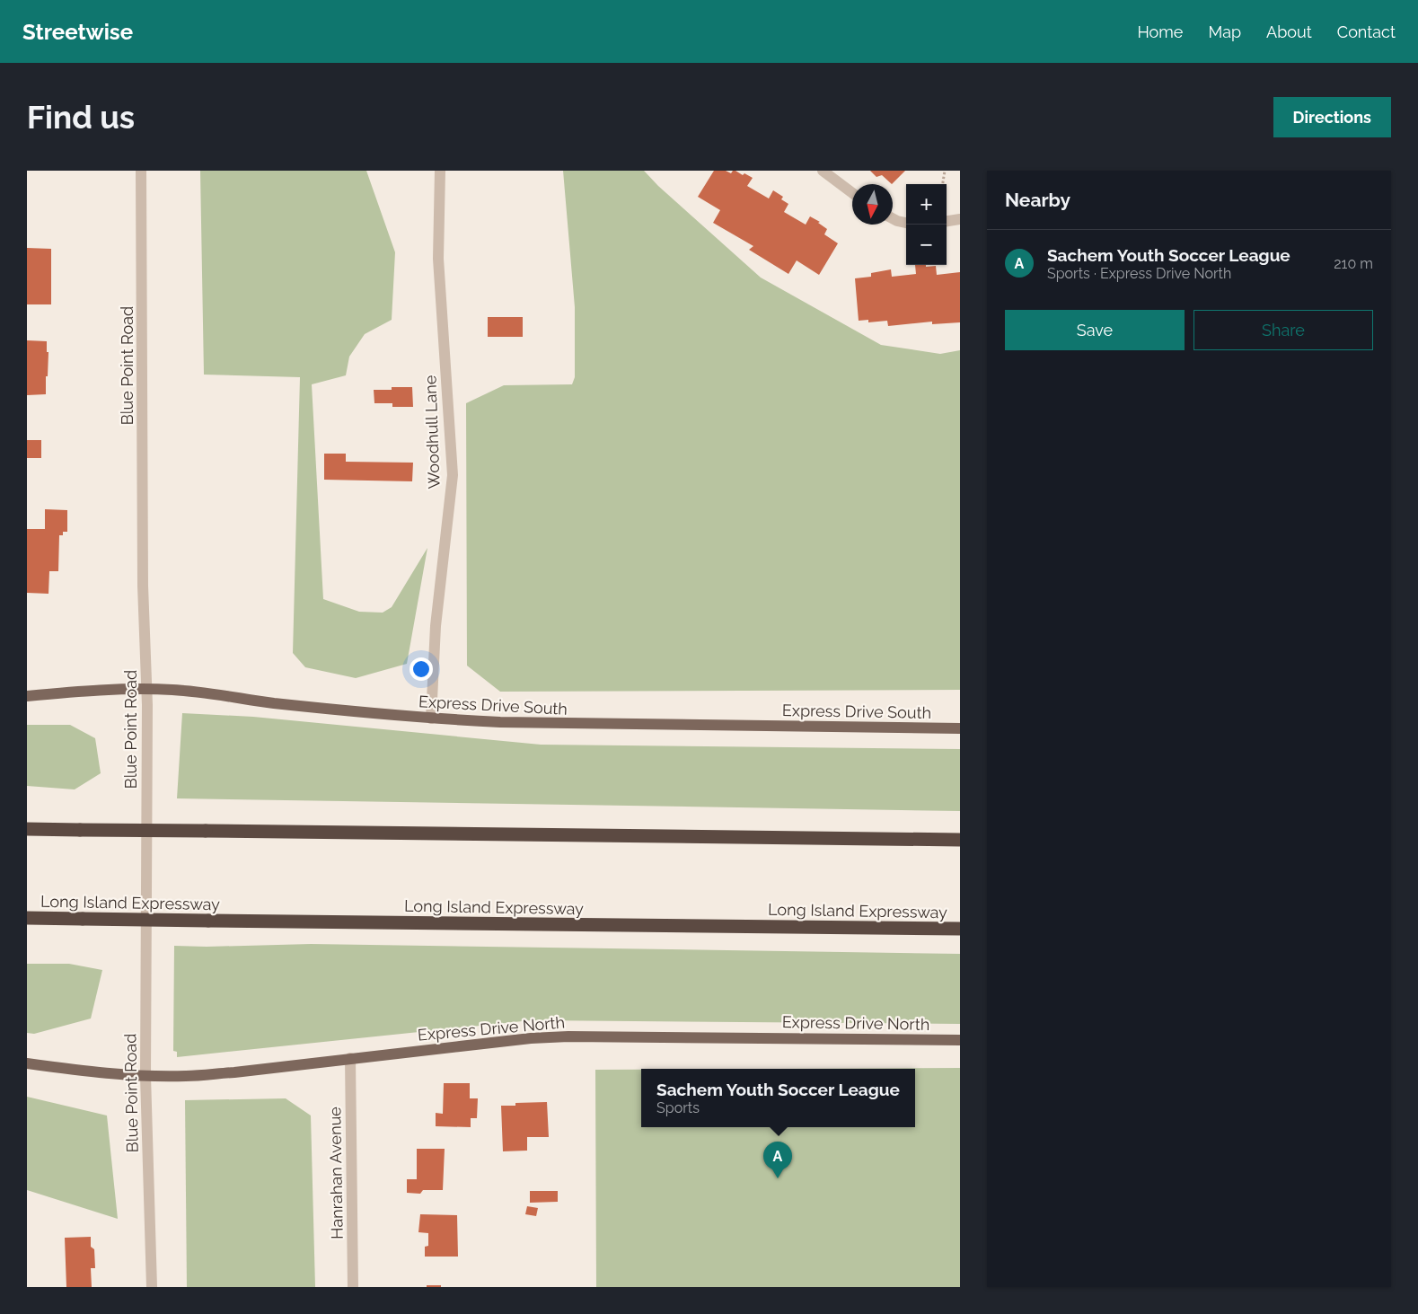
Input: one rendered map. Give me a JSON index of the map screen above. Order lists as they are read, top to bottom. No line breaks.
{"streets":{"highway":["Long Island Expressway"],"main road":["Express Drive South","Express Drive North"],"street":["Blue Point Road","Woodhull Lane","Hanrahan Avenue"]},"crossings":[["Blue Point Road","Express Drive South"],["Blue Point Road","Express Drive North"],["Woodhull Lane","Express Drive South"],["Express Drive North","Hanrahan Avenue"]],"north":"bottom","page":{"header":"Streetwise","nav":["Home","Map","About","Contact"],"buttons":["Directions",["Save","Share"]],"title":"Find us","heading":"Nearby","map_buttons":["+","−"],"list":[{"mark":"A","name":"Sachem Youth Soccer League","note":"Sports · Express Drive North","value":"210 m"}],"popup":["Sachem Youth Soccer League","Sports"],"pins":"A"}}
